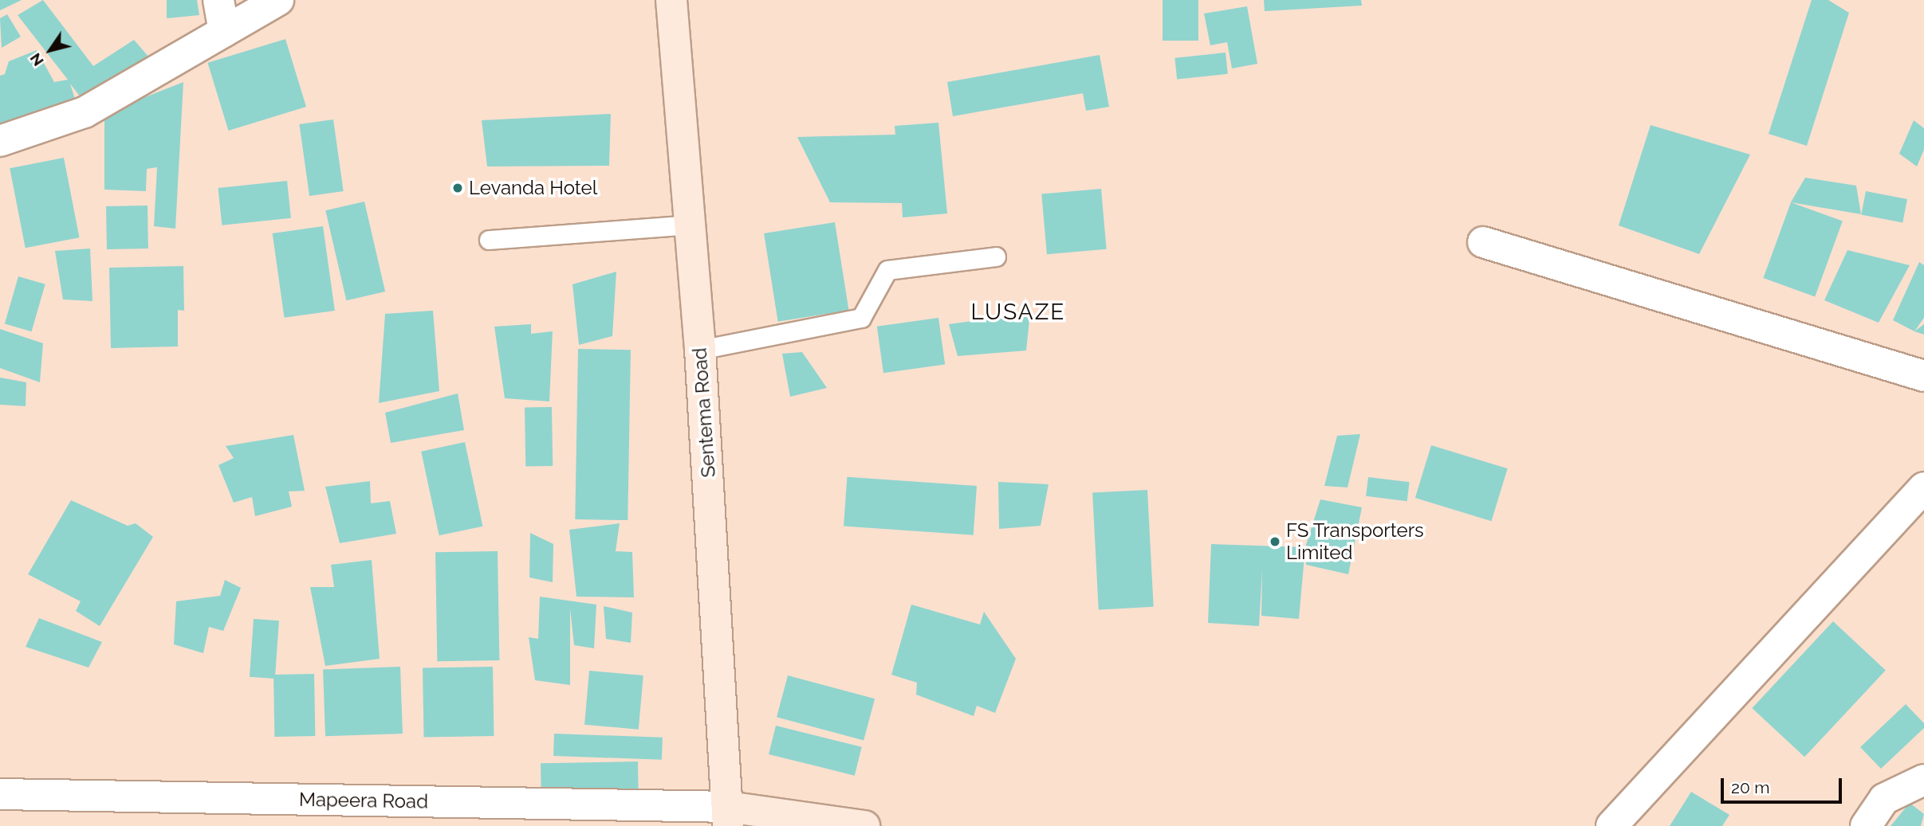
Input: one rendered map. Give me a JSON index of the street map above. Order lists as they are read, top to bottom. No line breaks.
{"streets":{"main road":["Sentema Road"],"street":["Mapeera Road"]},"crossings":[["Sentema Road","Mapeera Road"]],"districts":["LUSAZE"],"places":["Levanda Hotel","FS Transporters Limited"],"scale_bar":"20 m","north":"bottom left"}
